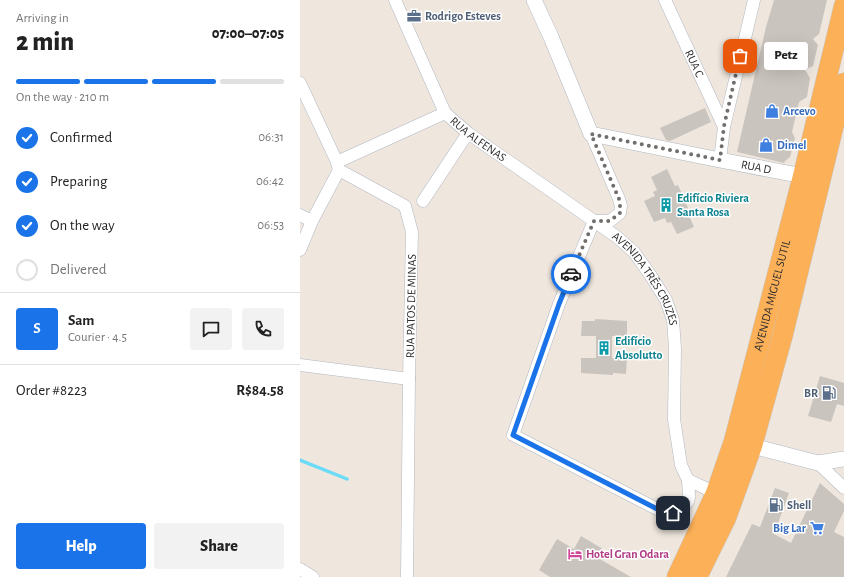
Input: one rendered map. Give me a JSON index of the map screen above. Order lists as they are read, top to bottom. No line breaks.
{"streets":{"highway":["AVENIDA MIGUEL SUTIL"],"street":["RUA C","RUA ALFENAS","RUA D","AVENIDA TRÊS CRUZES","RUA PATOS DE MINAS"]},"crossings":[["RUA ALFENAS","AVENIDA TRÊS CRUZES"],["RUA D","AVENIDA TRÊS CRUZES"],["RUA D","AVENIDA MIGUEL SUTIL"]],"places":{"office":["Rodrigo Esteves"],"other":["Petz"],"shop":["Arcevo","Dimel"],"building":["Edifício Riviera Santa Rosa","Edifício Absolutto"],"fuel station":["BR","Shell"],"supermarket":["Big Lar"],"hotel":["Hotel Gran Odara"]},"page":{"heading":["2 min","Arriving in","07:00–07:05"],"panel":["Sam","Courier · 4.5","Order #8223","R$84.58"],"bubble":"Petz","bar":"On the way · 210 m","list":[["Confirmed","06:31"],["Preparing","06:42"],["On the way","06:53"],"Delivered"],"round":"S","buttons":["Help","Share"]}}
